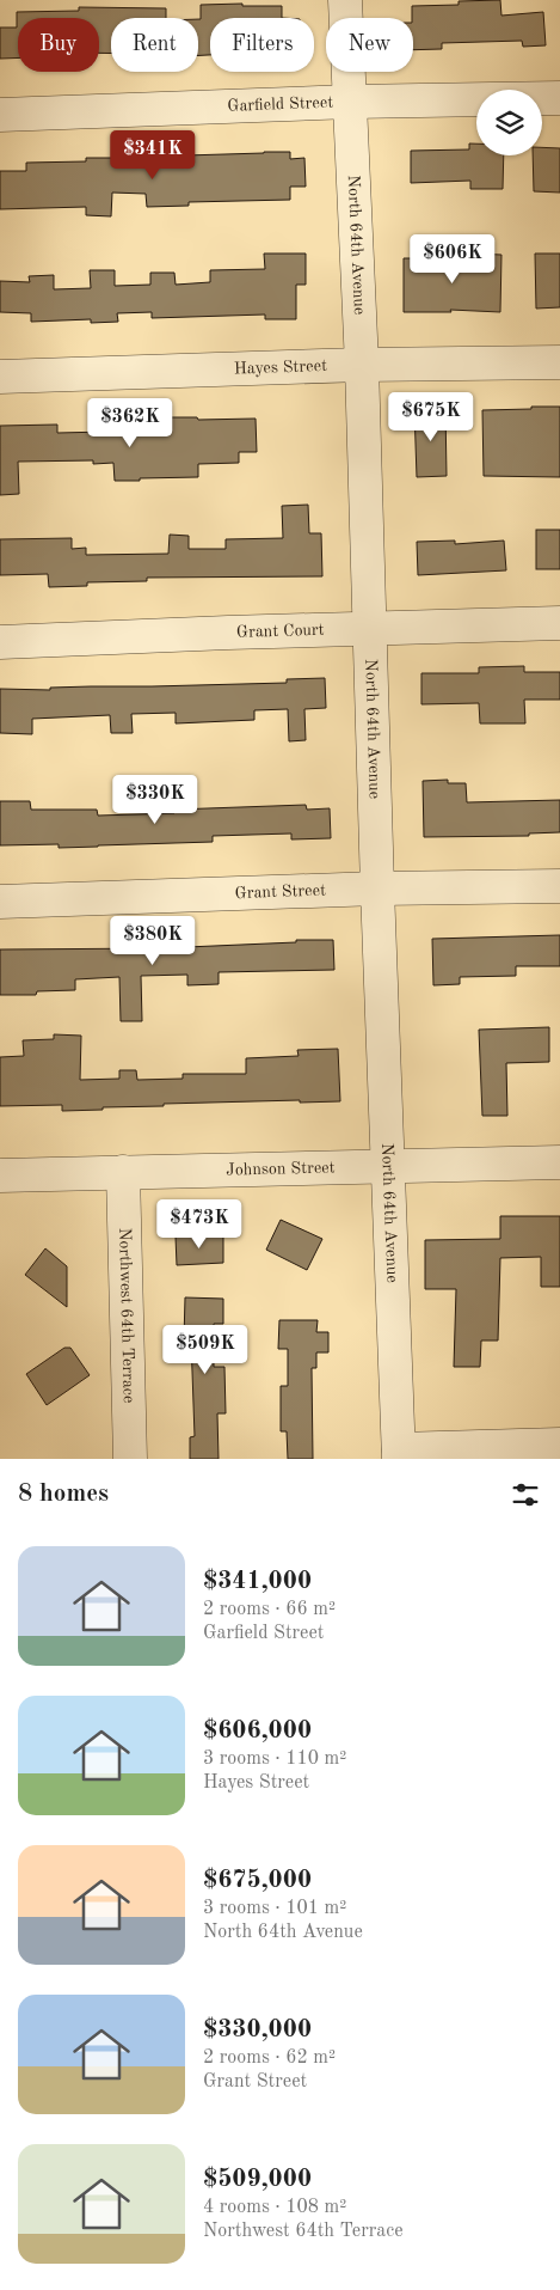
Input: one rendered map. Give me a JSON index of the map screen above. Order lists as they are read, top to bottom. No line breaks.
{"streets":{"street":["Garfield Street","North 64th Avenue","Hayes Street","Grant Court","Grant Street","Johnson Street","Northwest 64th Terrace"]},"crossings":[["Garfield Street","North 64th Avenue"],["North 64th Avenue","Hayes Street"],["North 64th Avenue","Grant Court"],["North 64th Avenue","Grant Street"],["North 64th Avenue","Johnson Street"],["Johnson Street","Northwest 64th Terrace"]],"page":{"chip":["Buy","Rent","Filters","New"],"price":["$341K","$606K","$675K","$362K","$330K","$380K","$473K","$509K"],"heading":"8 homes","list":[{"name":"$341,000","note":"2 rooms · 66 m² · Garfield Street"},{"name":"$606,000","note":"3 rooms · 110 m² · Hayes Street"},{"name":"$675,000","note":"3 rooms · 101 m² · North 64th Avenue"},{"name":"$330,000","note":"2 rooms · 62 m² · Grant Street"},{"name":"$509,000","note":"4 rooms · 108 m² · Northwest 64th Terrace"}]}}
